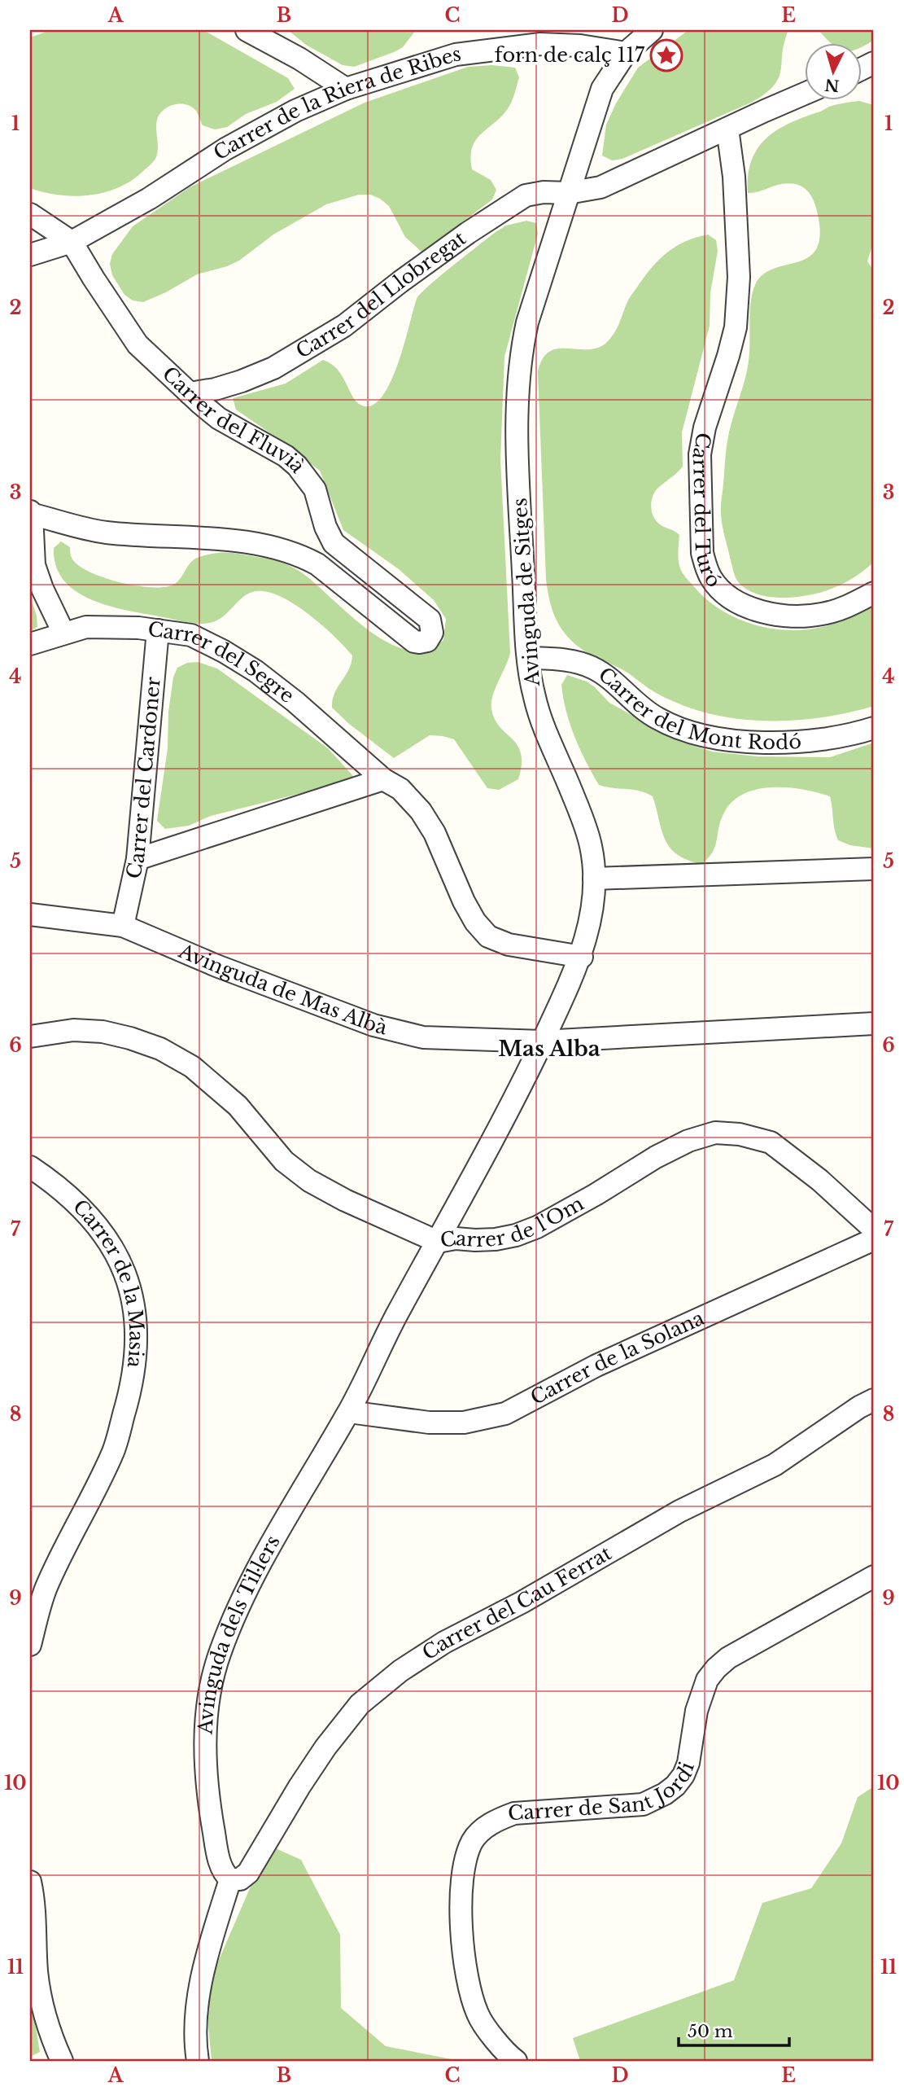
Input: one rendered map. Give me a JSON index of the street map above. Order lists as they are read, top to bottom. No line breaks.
{"streets":{"street":["Carrer de la Riera de Ribes","Carrer del Llobregat","Carrer del Fluvià","Carrer del Turó","Avinguda de Sitges","Carrer del Segre","Carrer del Mont Rodó","Carrer del Cardoner","Avinguda de Mas Albà","Carrer de l'Om","Carrer de la Masia","Carrer de la Solana","Carrer del Cau Ferrat","Avinguda dels Til·lers","Carrer de Sant Jordi"]},"crossings":[["Carrer de la Riera de Ribes","Carrer del Fluvià"],["Carrer de la Riera de Ribes","Avinguda de Sitges"],["Carrer del Llobregat","Carrer del Fluvià"],["Carrer del Llobregat","Carrer del Turó"],["Carrer del Llobregat","Avinguda de Sitges"],["Avinguda de Sitges","Carrer del Segre"],["Avinguda de Sitges","Carrer del Mont Rodó"],["Avinguda de Sitges","Avinguda de Mas Albà"],["Avinguda de Sitges","Carrer de l'Om"],["Avinguda de Sitges","Avinguda dels Til·lers"],["Carrer del Segre","Carrer del Cardoner"],["Carrer del Cardoner","Avinguda de Mas Albà"],["Carrer de l'Om","Avinguda dels Til·lers"],["Carrer de la Solana","Avinguda dels Til·lers"],["Carrer del Cau Ferrat","Avinguda dels Til·lers"]],"districts":["Mas Alba"],"places":{"place":["forn de calç 117"]},"scale_bar":"50 m","north":"bottom","grid":{"columns":["A","B","C","D","E"],"rows":["1","2","3","4","5","6","7","8","9","10","11"]}}
